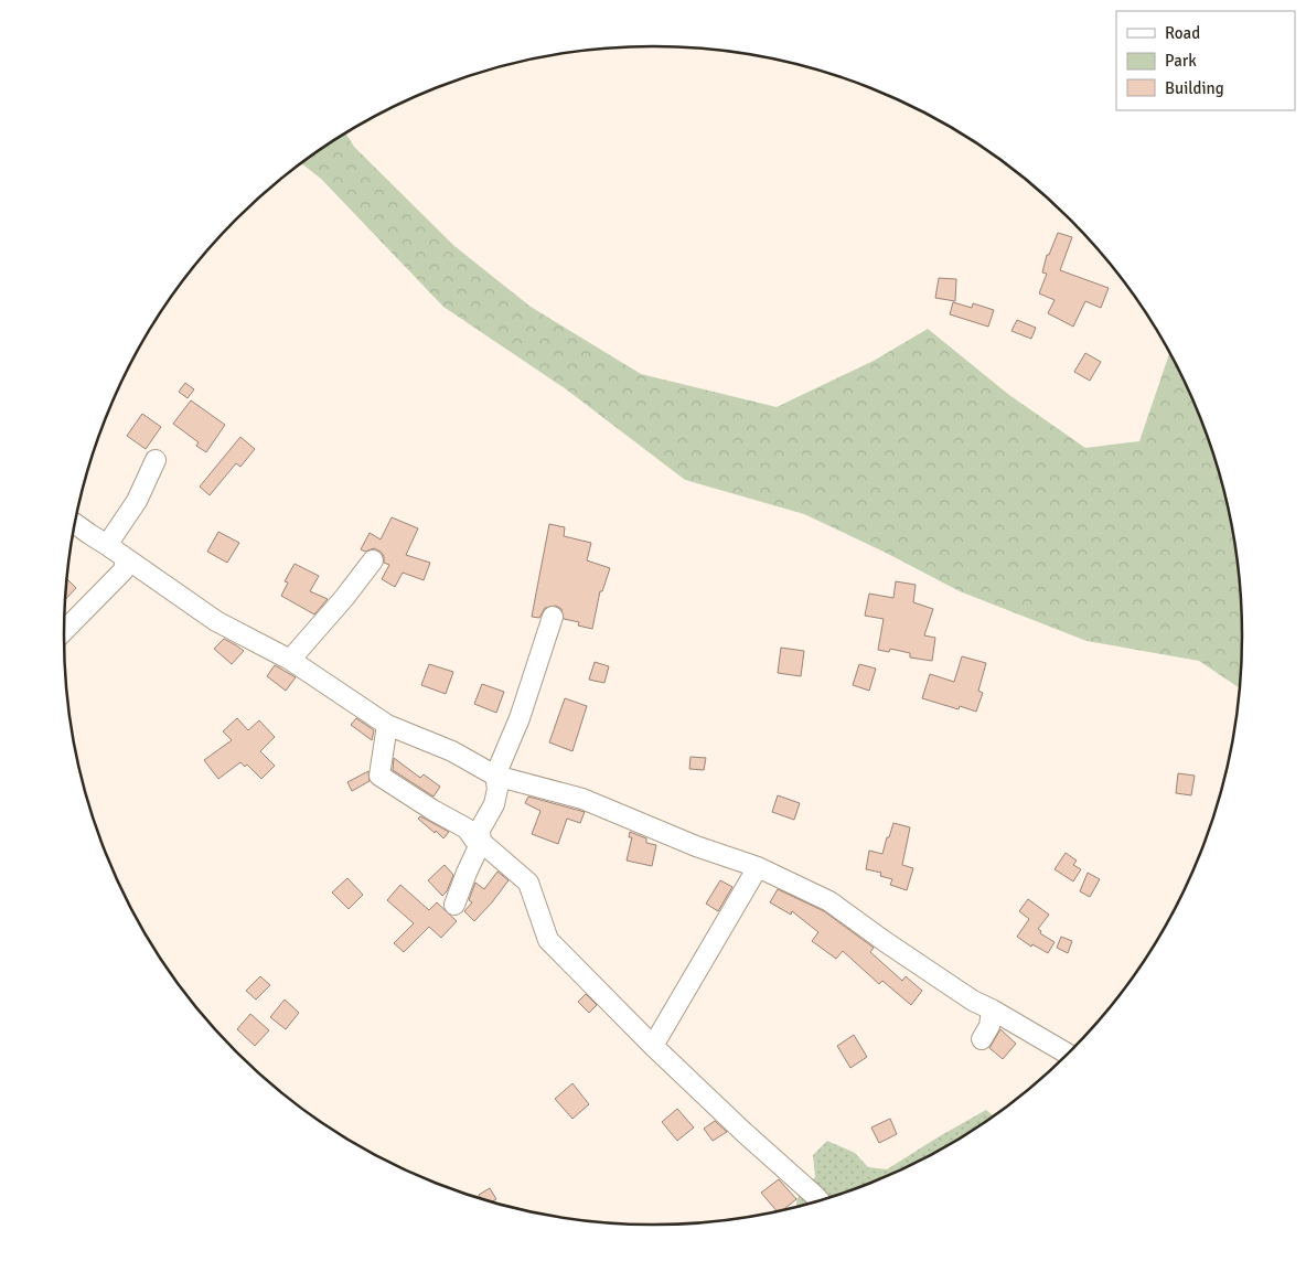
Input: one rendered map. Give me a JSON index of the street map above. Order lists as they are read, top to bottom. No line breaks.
{"legend":["Road","Park","Building"]}
